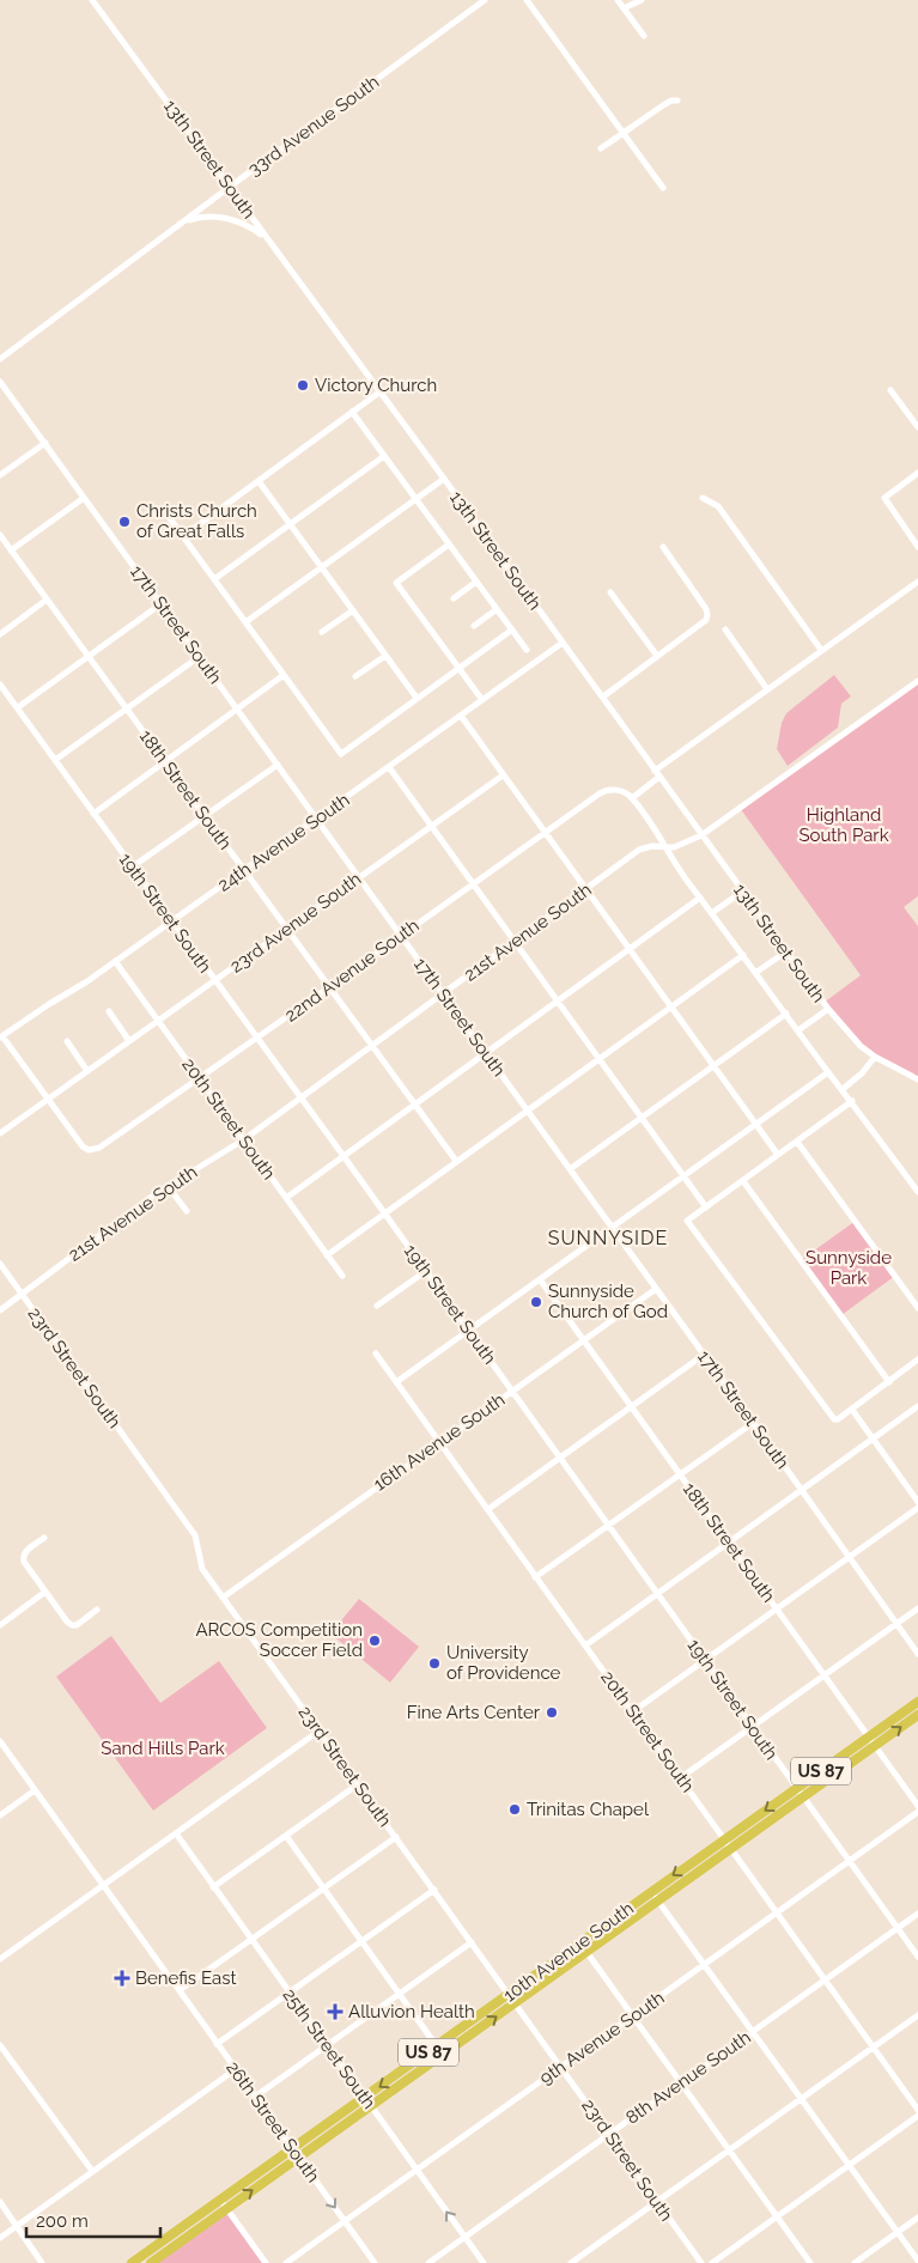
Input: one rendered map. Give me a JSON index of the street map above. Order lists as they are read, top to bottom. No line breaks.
{"streets":{"highway":["US 87","10th Avenue South"],"street":["33rd Avenue South","13th Street South","17th Street South","18th Street South","24th Avenue South","19th Street South","23rd Avenue South","21st Avenue South","22nd Avenue South","20th Street South","23rd Street South","16th Avenue South","9th Avenue South","25th Street South","8th Avenue South","26th Street South"]},"crossings":[["33rd Avenue South","13th Street South"],["13th Street South","24th Avenue South"],["13th Street South","21st Avenue South"],["17th Street South","24th Avenue South"],["17th Street South","23rd Avenue South"],["17th Street South","21st Avenue South"],["17th Street South","22nd Avenue South"],["17th Street South","16th Avenue South"],["18th Street South","24th Avenue South"],["18th Street South","23rd Avenue South"],["18th Street South","21st Avenue South"],["18th Street South","22nd Avenue South"],["18th Street South","16th Avenue South"],["18th Street South","10th Avenue South"],["24th Avenue South","19th Street South"],["24th Avenue South","20th Street South"],["19th Street South","23rd Avenue South"],["19th Street South","21st Avenue South"],["19th Street South","22nd Avenue South"],["19th Street South","16th Avenue South"],["19th Street South","10th Avenue South"],["19th Street South","9th Avenue South"],["19th Street South","8th Avenue South"],["23rd Avenue South","22nd Avenue South"],["23rd Avenue South","20th Street South"],["21st Avenue South","20th Street South"],["21st Avenue South","23rd Street South"],["22nd Avenue South","20th Street South"],["20th Street South","16th Avenue South"],["20th Street South","10th Avenue South"],["20th Street South","9th Avenue South"],["20th Street South","8th Avenue South"],["23rd Street South","16th Avenue South"],["23rd Street South","10th Avenue South"],["23rd Street South","9th Avenue South"],["23rd Street South","8th Avenue South"],["10th Avenue South","25th Street South"],["10th Avenue South","26th Street South"],["9th Avenue South","25th Street South"],["9th Avenue South","26th Street South"],["25th Street South","8th Avenue South"]],"districts":["SUNNYSIDE"],"parks":["Highland South Park","Sunnyside Park","Sand Hills Park"],"places":{"other":["Victory Church","Christs Church of Great Falls","Sunnyside Church of God","ARCOS Competition Soccer Field","University of Providence","Fine Arts Center","Trinitas Chapel"],"health":["Benefis East","Alluvion Health"]},"scale_bar":"200 m"}
